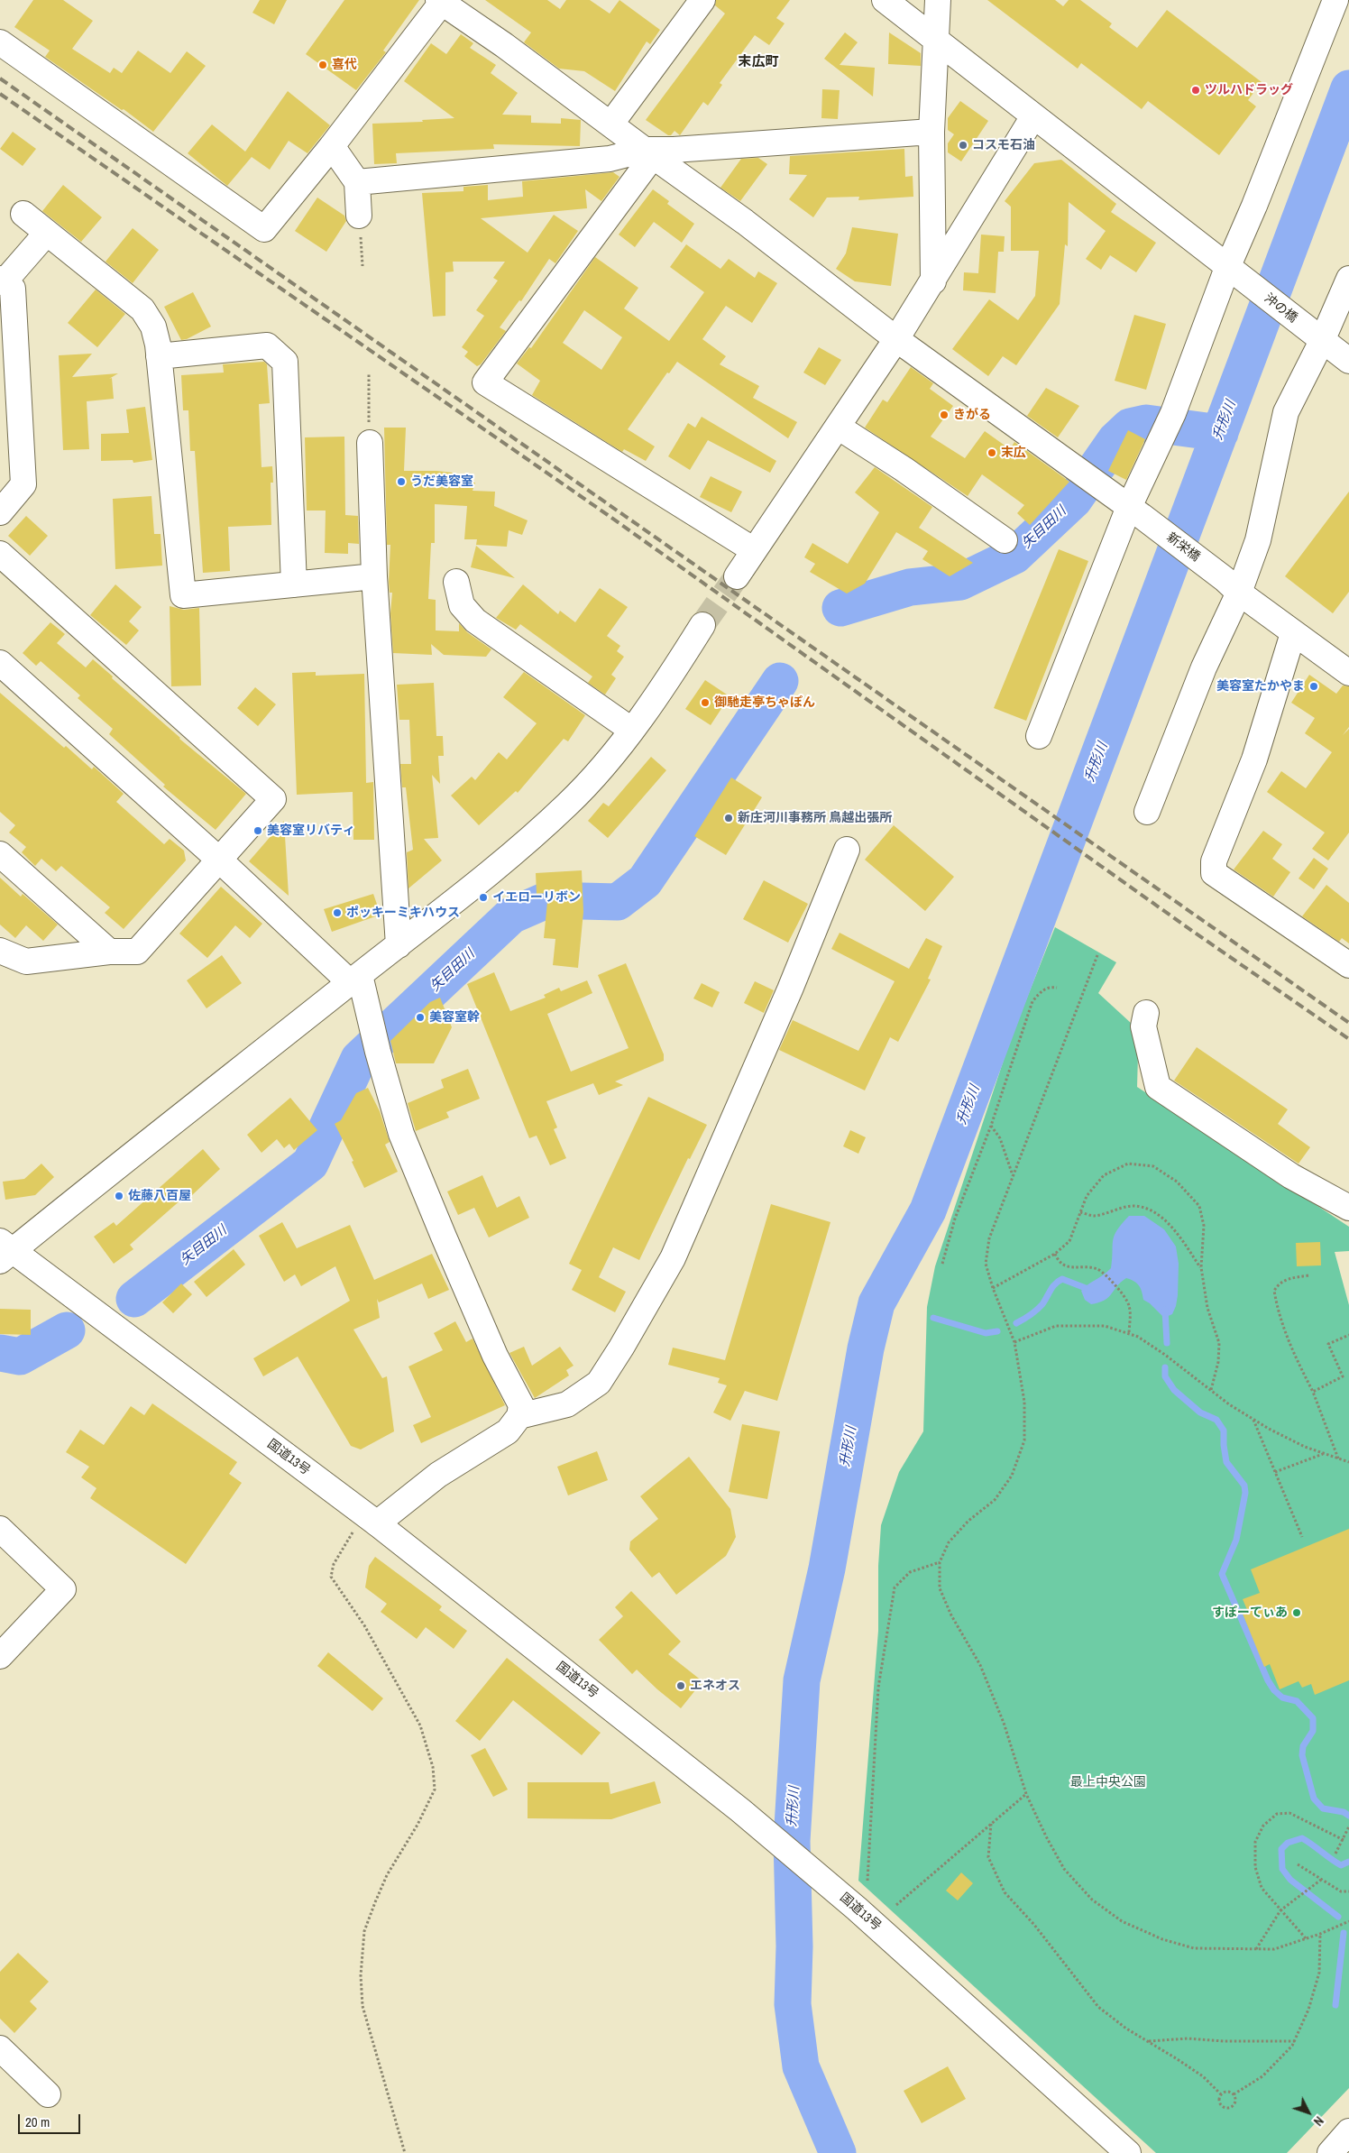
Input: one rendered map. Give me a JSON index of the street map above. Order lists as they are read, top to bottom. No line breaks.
{"streets":{"main road":["沖の橋","新栄橋","国道13号"]},"districts":["末広町"],"water":["升形川","矢目田川"],"parks":["最上中央公園"],"places":["喜代","ツルハドラッグ","コスモ石油","きがる","末広","うだ美容室","美容室たかやま","御馳走亭ちゃぽん","新庄河川事務所 鳥越出張所","美容室リバティ","イエローリボン","ポッキーミキハウス","美容室幹","佐藤八百屋","すぽーてぃあ","エネオス"],"scale_bar":"20 m","north":"bottom right"}
